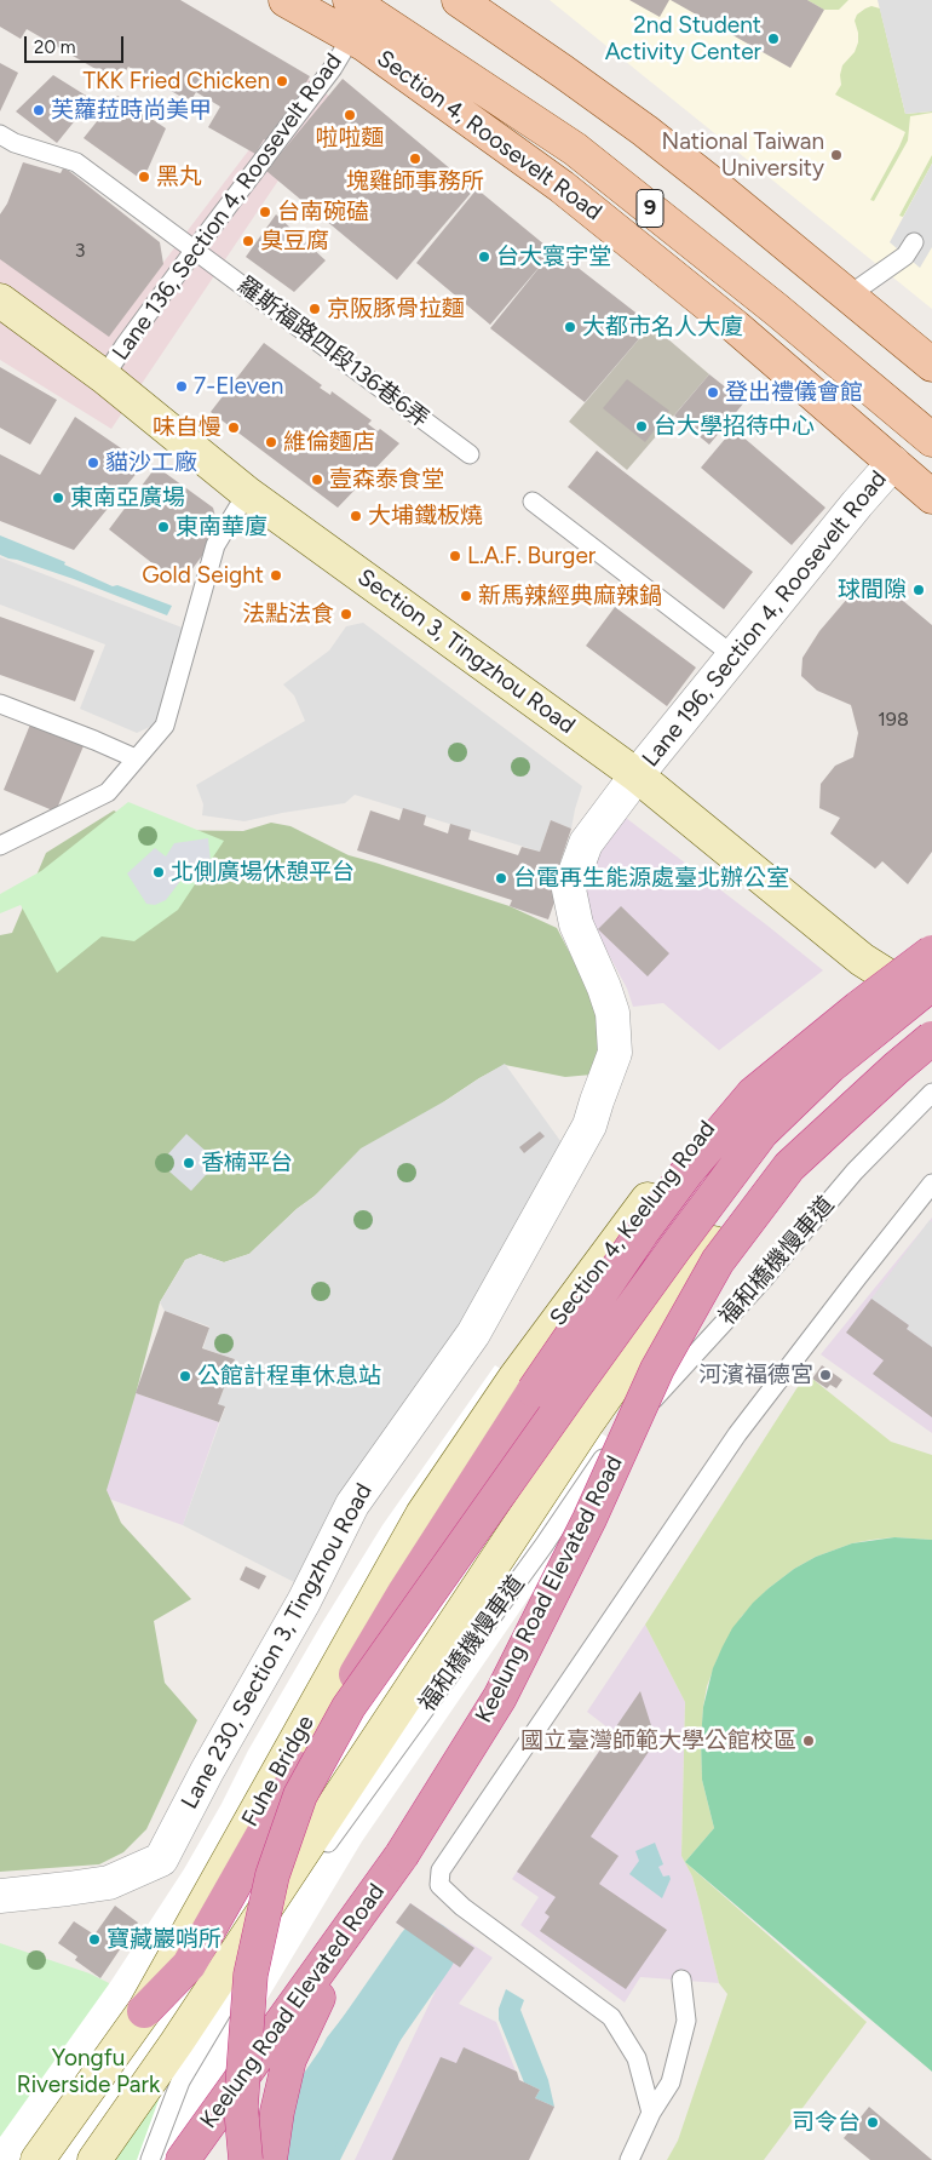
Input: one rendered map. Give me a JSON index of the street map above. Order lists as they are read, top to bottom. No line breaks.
{"streets":{"highway":["Keelung Road Elevated Road"],"main road":["Section 4, Roosevelt Road","9","Section 3, Tingzhou Road","Section 4, Keelung Road","Fuhe Bridge"],"street":["Lane 196, Section 4, Roosevelt Road","Lane 230, Section 3, Tingzhou Road"],"lane":["Lane 136, Section 4, Roosevelt Road","羅斯福路四段136巷6弄","福和橋機慢車道"]},"crossings":[["Section 4, Roosevelt Road","Lane 136, Section 4, Roosevelt Road"],["Section 4, Roosevelt Road","9"],["Section 4, Roosevelt Road","Lane 196, Section 4, Roosevelt Road"],["Lane 136, Section 4, Roosevelt Road","9"],["Lane 136, Section 4, Roosevelt Road","羅斯福路四段136巷6弄"],["Lane 136, Section 4, Roosevelt Road","Section 3, Tingzhou Road"],["Lane 196, Section 4, Roosevelt Road","Section 3, Tingzhou Road"],["Lane 196, Section 4, Roosevelt Road","Lane 230, Section 3, Tingzhou Road"],["Section 3, Tingzhou Road","Section 4, Keelung Road"],["Section 3, Tingzhou Road","Lane 230, Section 3, Tingzhou Road"],["Section 4, Keelung Road","Fuhe Bridge"]],"parks":["Yongfu Riverside Park"],"places":["2nd Student Activity Center","TKK Fried Chicken","芙蘿菈時尚美甲","啦啦麵","National Taiwan University","塊雞師事務所","黑丸","台南碗磕","臭豆腐","台大寰宇堂","京阪豚骨拉麵","大都市名人大廈","7-Eleven","登出禮儀會館","台大學招待中心","味自慢","維倫麵店","貓沙工廠","壹森泰食堂","東南亞廣場","大埔鐵板燒","東南華廈","L.A.F. Burger","Gold Seight","球間隙","新馬辣經典麻辣鍋","法點法食","北側廣場休憩平台","台電再生能源處臺北辦公室","香楠平台","河濱福德宮","公館計程車休息站","國立臺灣師範大學公館校區","寶藏巖哨所","司令台"],"house_numbers":["3","198"],"scale_bar":"20 m"}
